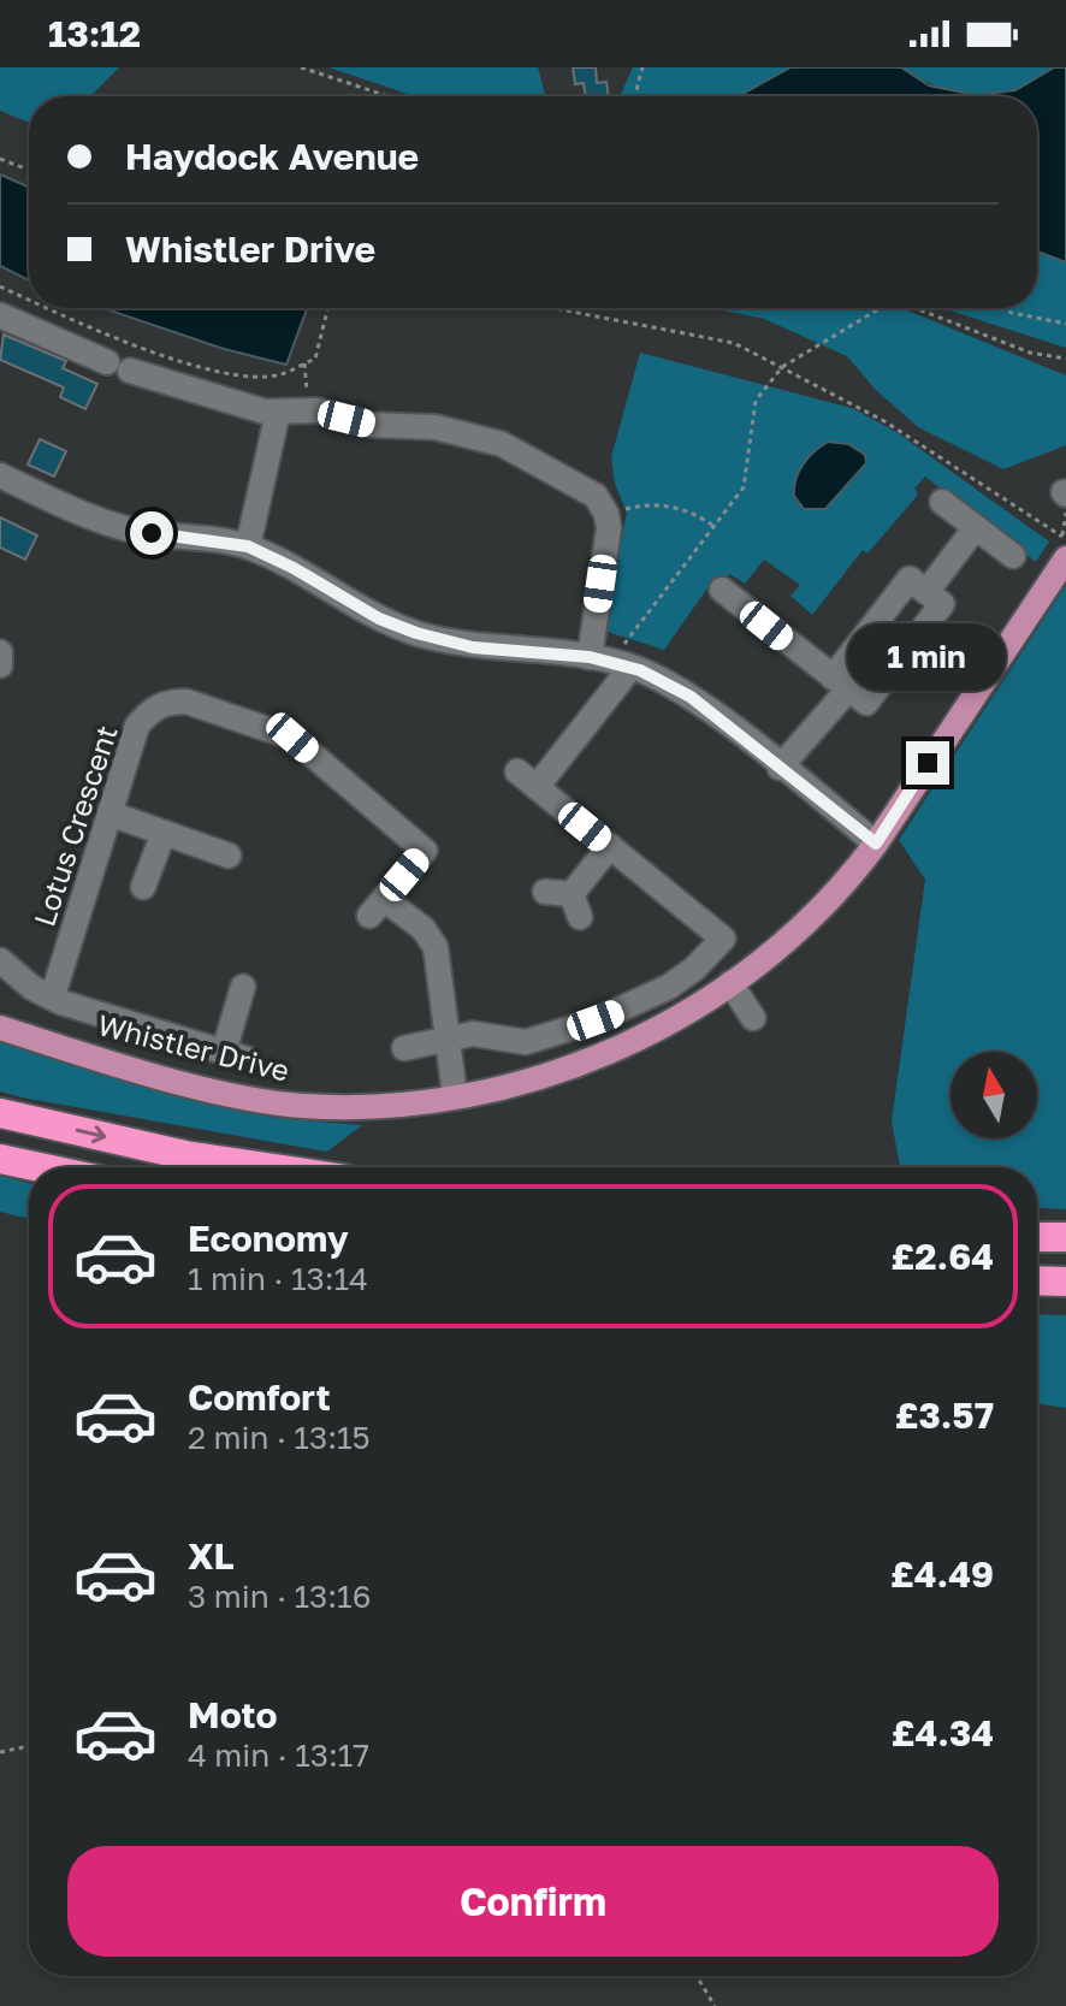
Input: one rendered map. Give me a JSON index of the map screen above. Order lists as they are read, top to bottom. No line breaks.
{"streets":{"main road":["Whistler Drive"],"street":["Lotus Crescent"]},"north":"top","page":{"status":"13:12","banner":["Haydock Avenue","Whistler Drive"],"bubble":"1 min","list":[{"name":"Economy","note":"1 min · 13:14","value":"£2.64"},{"name":"Comfort","note":"2 min · 13:15","value":"£3.57"},{"name":"XL","note":"3 min · 13:16","value":"£4.49"},{"name":"Moto","note":"4 min · 13:17","value":"£4.34"}],"buttons":"Confirm"}}
